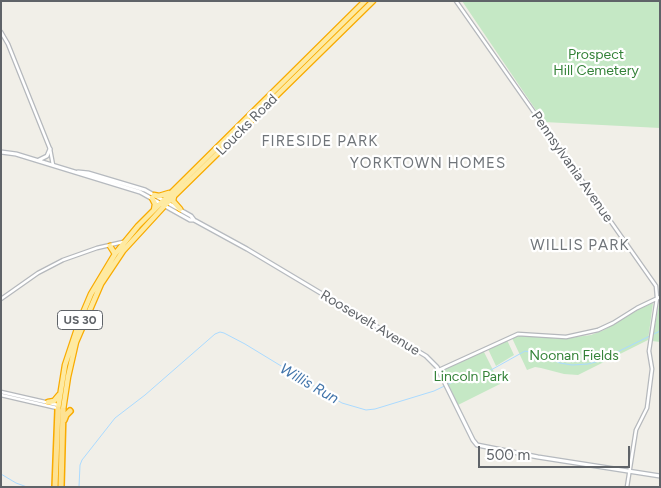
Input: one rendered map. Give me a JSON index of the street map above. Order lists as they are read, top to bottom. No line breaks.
{"streets":{"highway":["Loucks Road","US 30"],"main road":["Roosevelt Avenue"],"street":["Pennsylvania Avenue"]},"crossings":[["Loucks Road","US 30"],["Loucks Road","Roosevelt Avenue"],["Pennsylvania Avenue","Roosevelt Avenue"]],"districts":["FIRESIDE PARK","YORKTOWN HOMES","WILLIS PARK"],"water":["Willis Run"],"parks":["Prospect Hill Cemetery","Noonan Fields","Lincoln Park"],"scale_bar":"500 m"}
